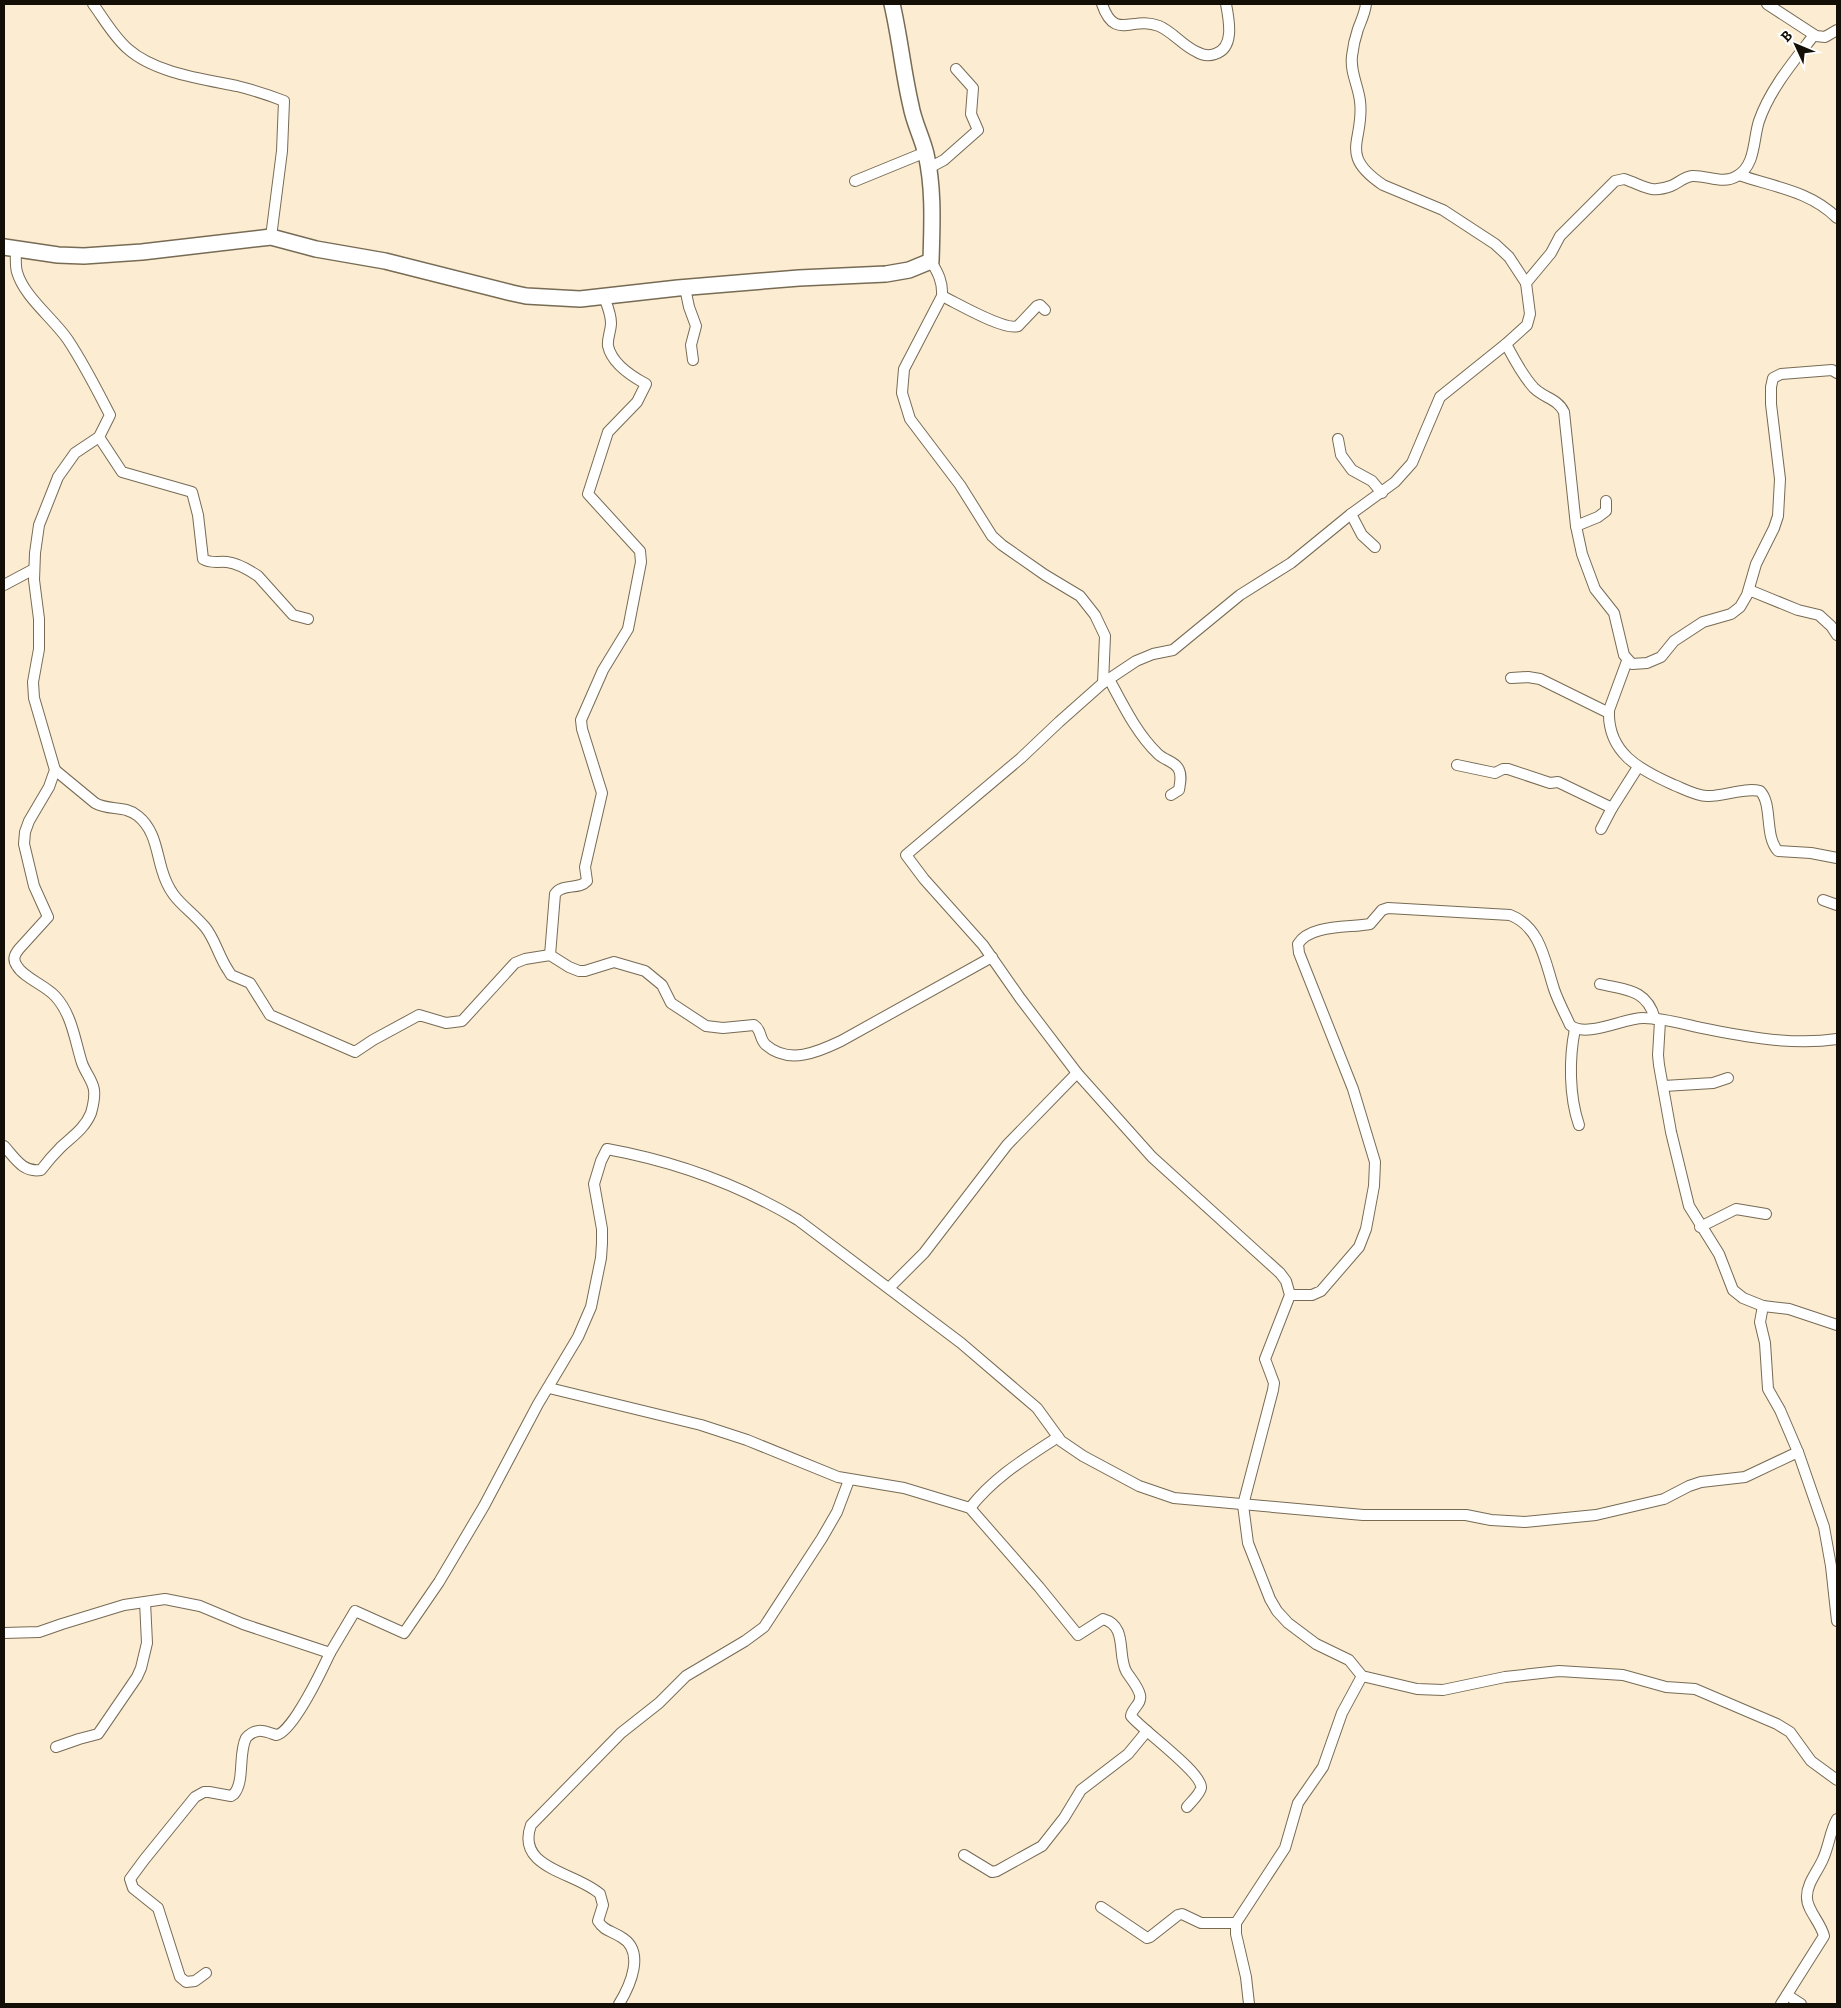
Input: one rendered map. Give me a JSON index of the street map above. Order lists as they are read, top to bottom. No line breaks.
{"north":"top left"}
